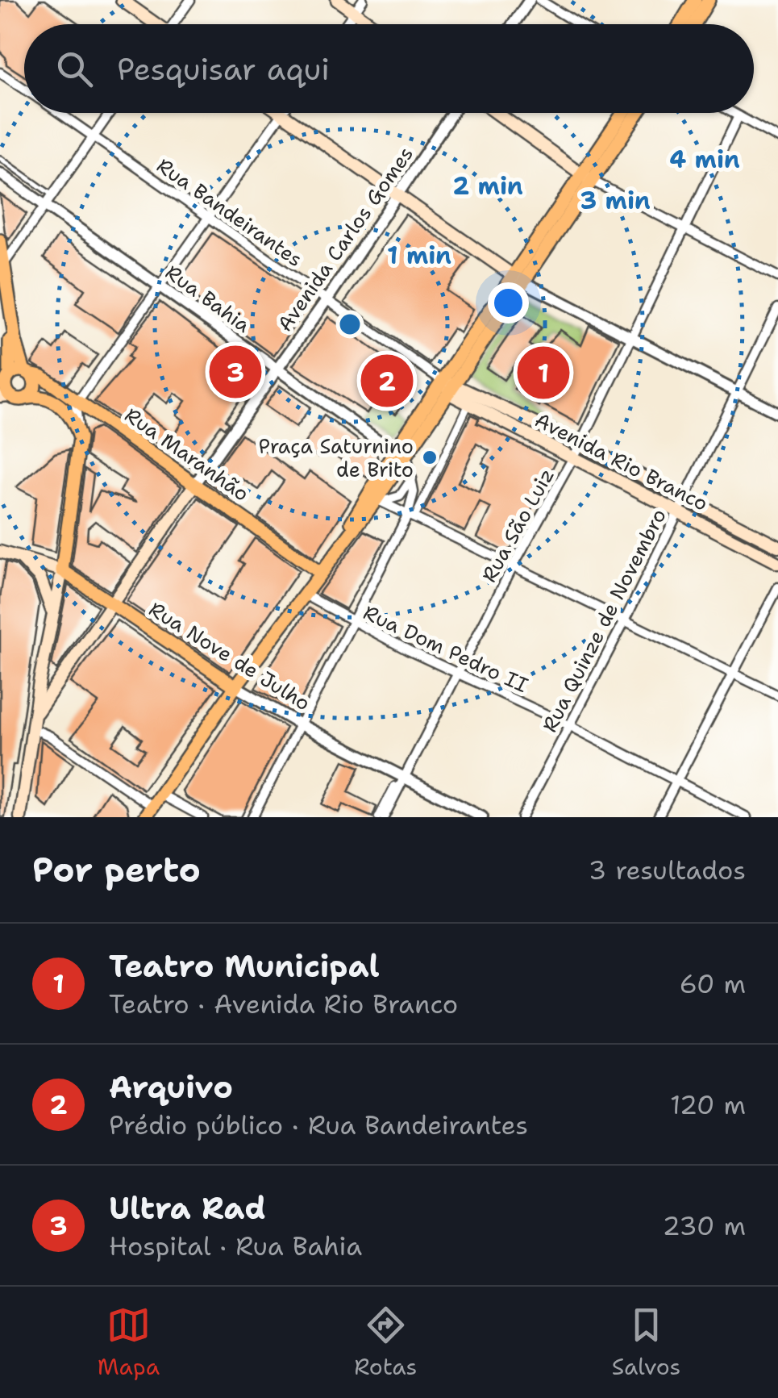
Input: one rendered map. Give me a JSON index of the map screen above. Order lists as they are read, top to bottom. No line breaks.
{"streets":{"main road":["Avenida Carlos Gomes","Rua Maranhão","Avenida Rio Branco","Rua Nove de Julho"],"street":["Rua Bandeirantes","Rua Bahia","Rua São Luiz","Rua Quinze de Novembro","Rua Dom Pedro II"]},"crossings":[["Rua Bandeirantes","Avenida Carlos Gomes"],["Rua Bandeirantes","Avenida Rio Branco"],["Avenida Carlos Gomes","Rua Bahia"],["Avenida Carlos Gomes","Rua Maranhão"],["Avenida Carlos Gomes","Rua Nove de Julho"],["Avenida Rio Branco","Rua São Luiz"],["Avenida Rio Branco","Rua Quinze de Novembro"],["Rua São Luiz","Rua Dom Pedro II"],["Rua São Luiz","Rua Nove de Julho"],["Rua Quinze de Novembro","Rua Dom Pedro II"]],"places":["Praça Saturnino de Brito"],"page":{"search":"Pesquisar aqui","pins":["3","1","2"],"heading":["Por perto","3 resultados"],"list":[{"mark":"1","name":"Teatro Municipal","note":"Teatro · Avenida Rio Branco","value":"60 m"},{"mark":"2","name":"Arquivo","note":"Prédio público · Rua Bandeirantes","value":"120 m"},{"mark":"3","name":"Ultra Rad","note":"Hospital · Rua Bahia","value":"230 m"}],"nav":["Mapa","Rotas","Salvos"]},"rings":["4 min","2 min","3 min","1 min"]}
